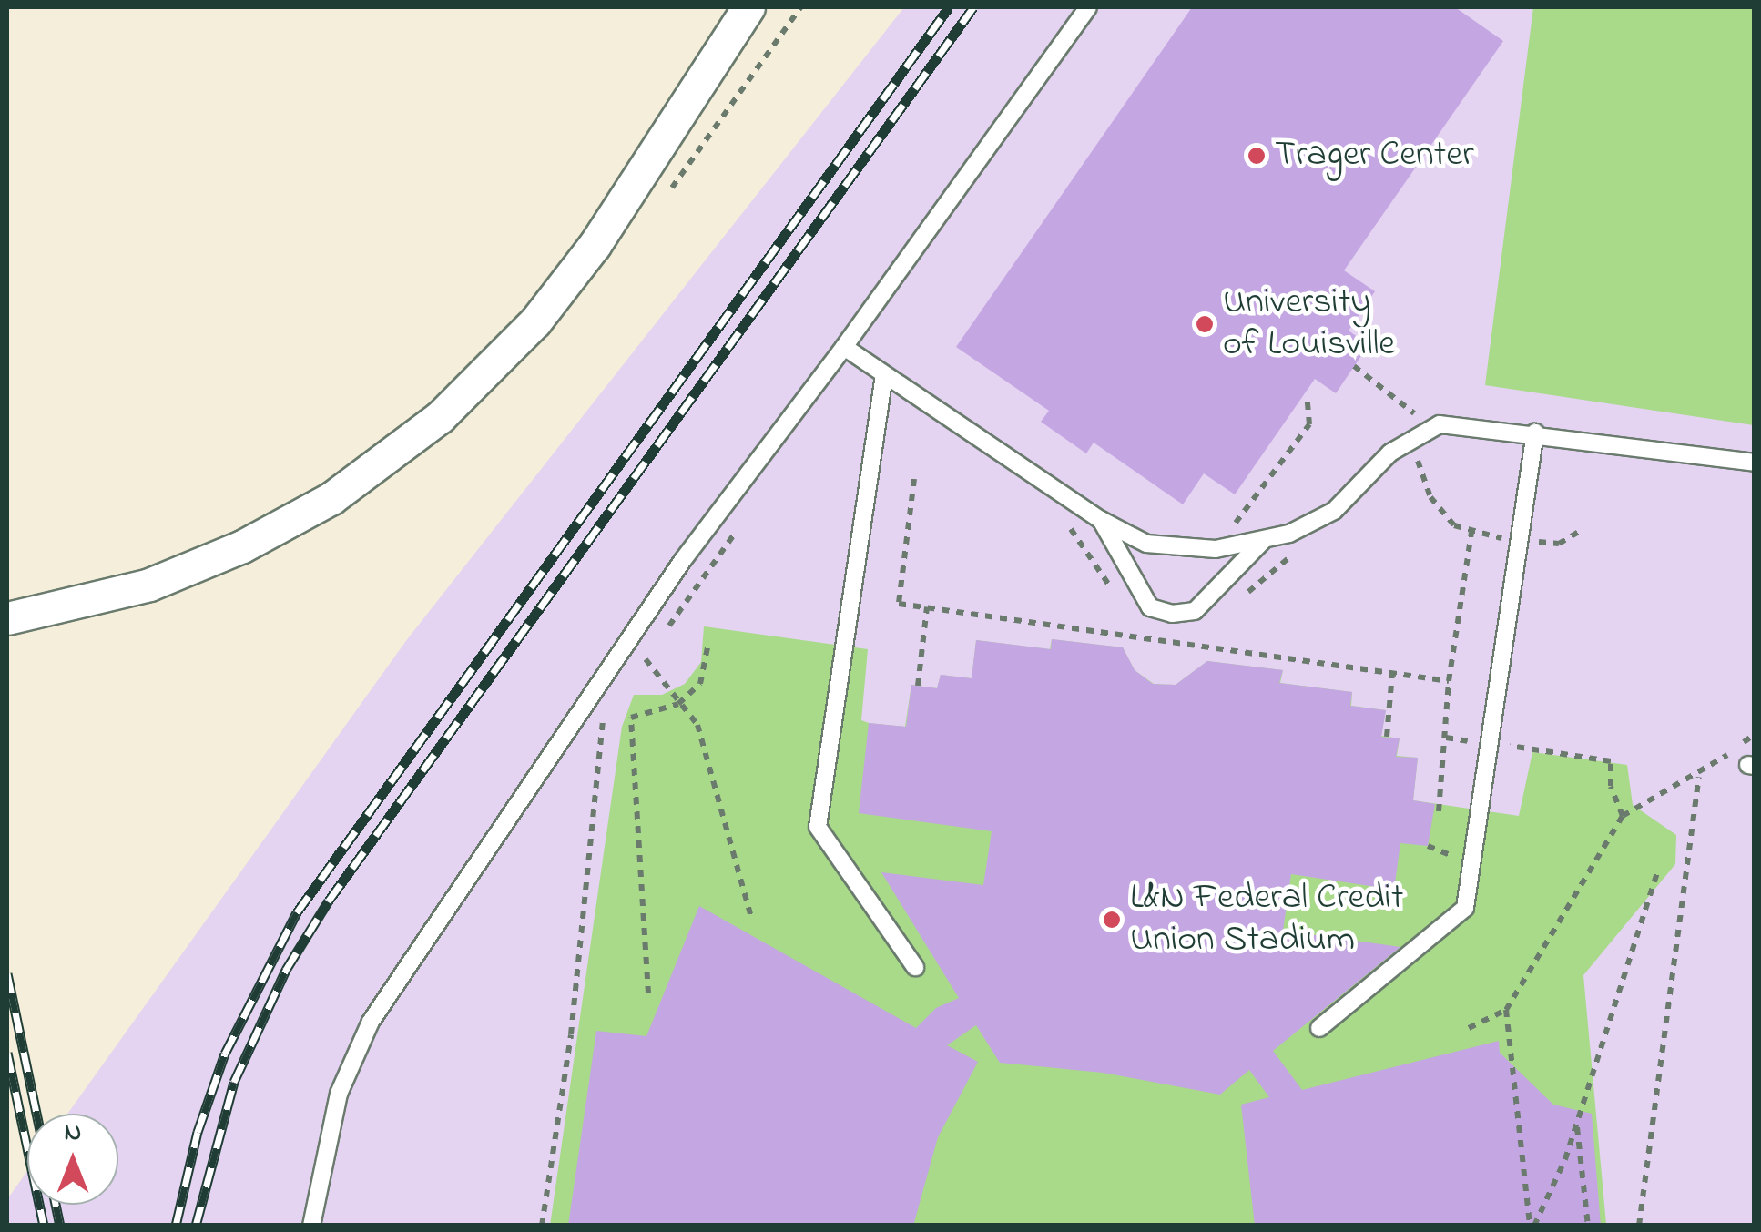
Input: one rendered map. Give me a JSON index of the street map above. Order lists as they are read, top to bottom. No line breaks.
{"places":["Trager Center","University of Louisville","L&N Federal Credit Union Stadium"],"north":"top"}
